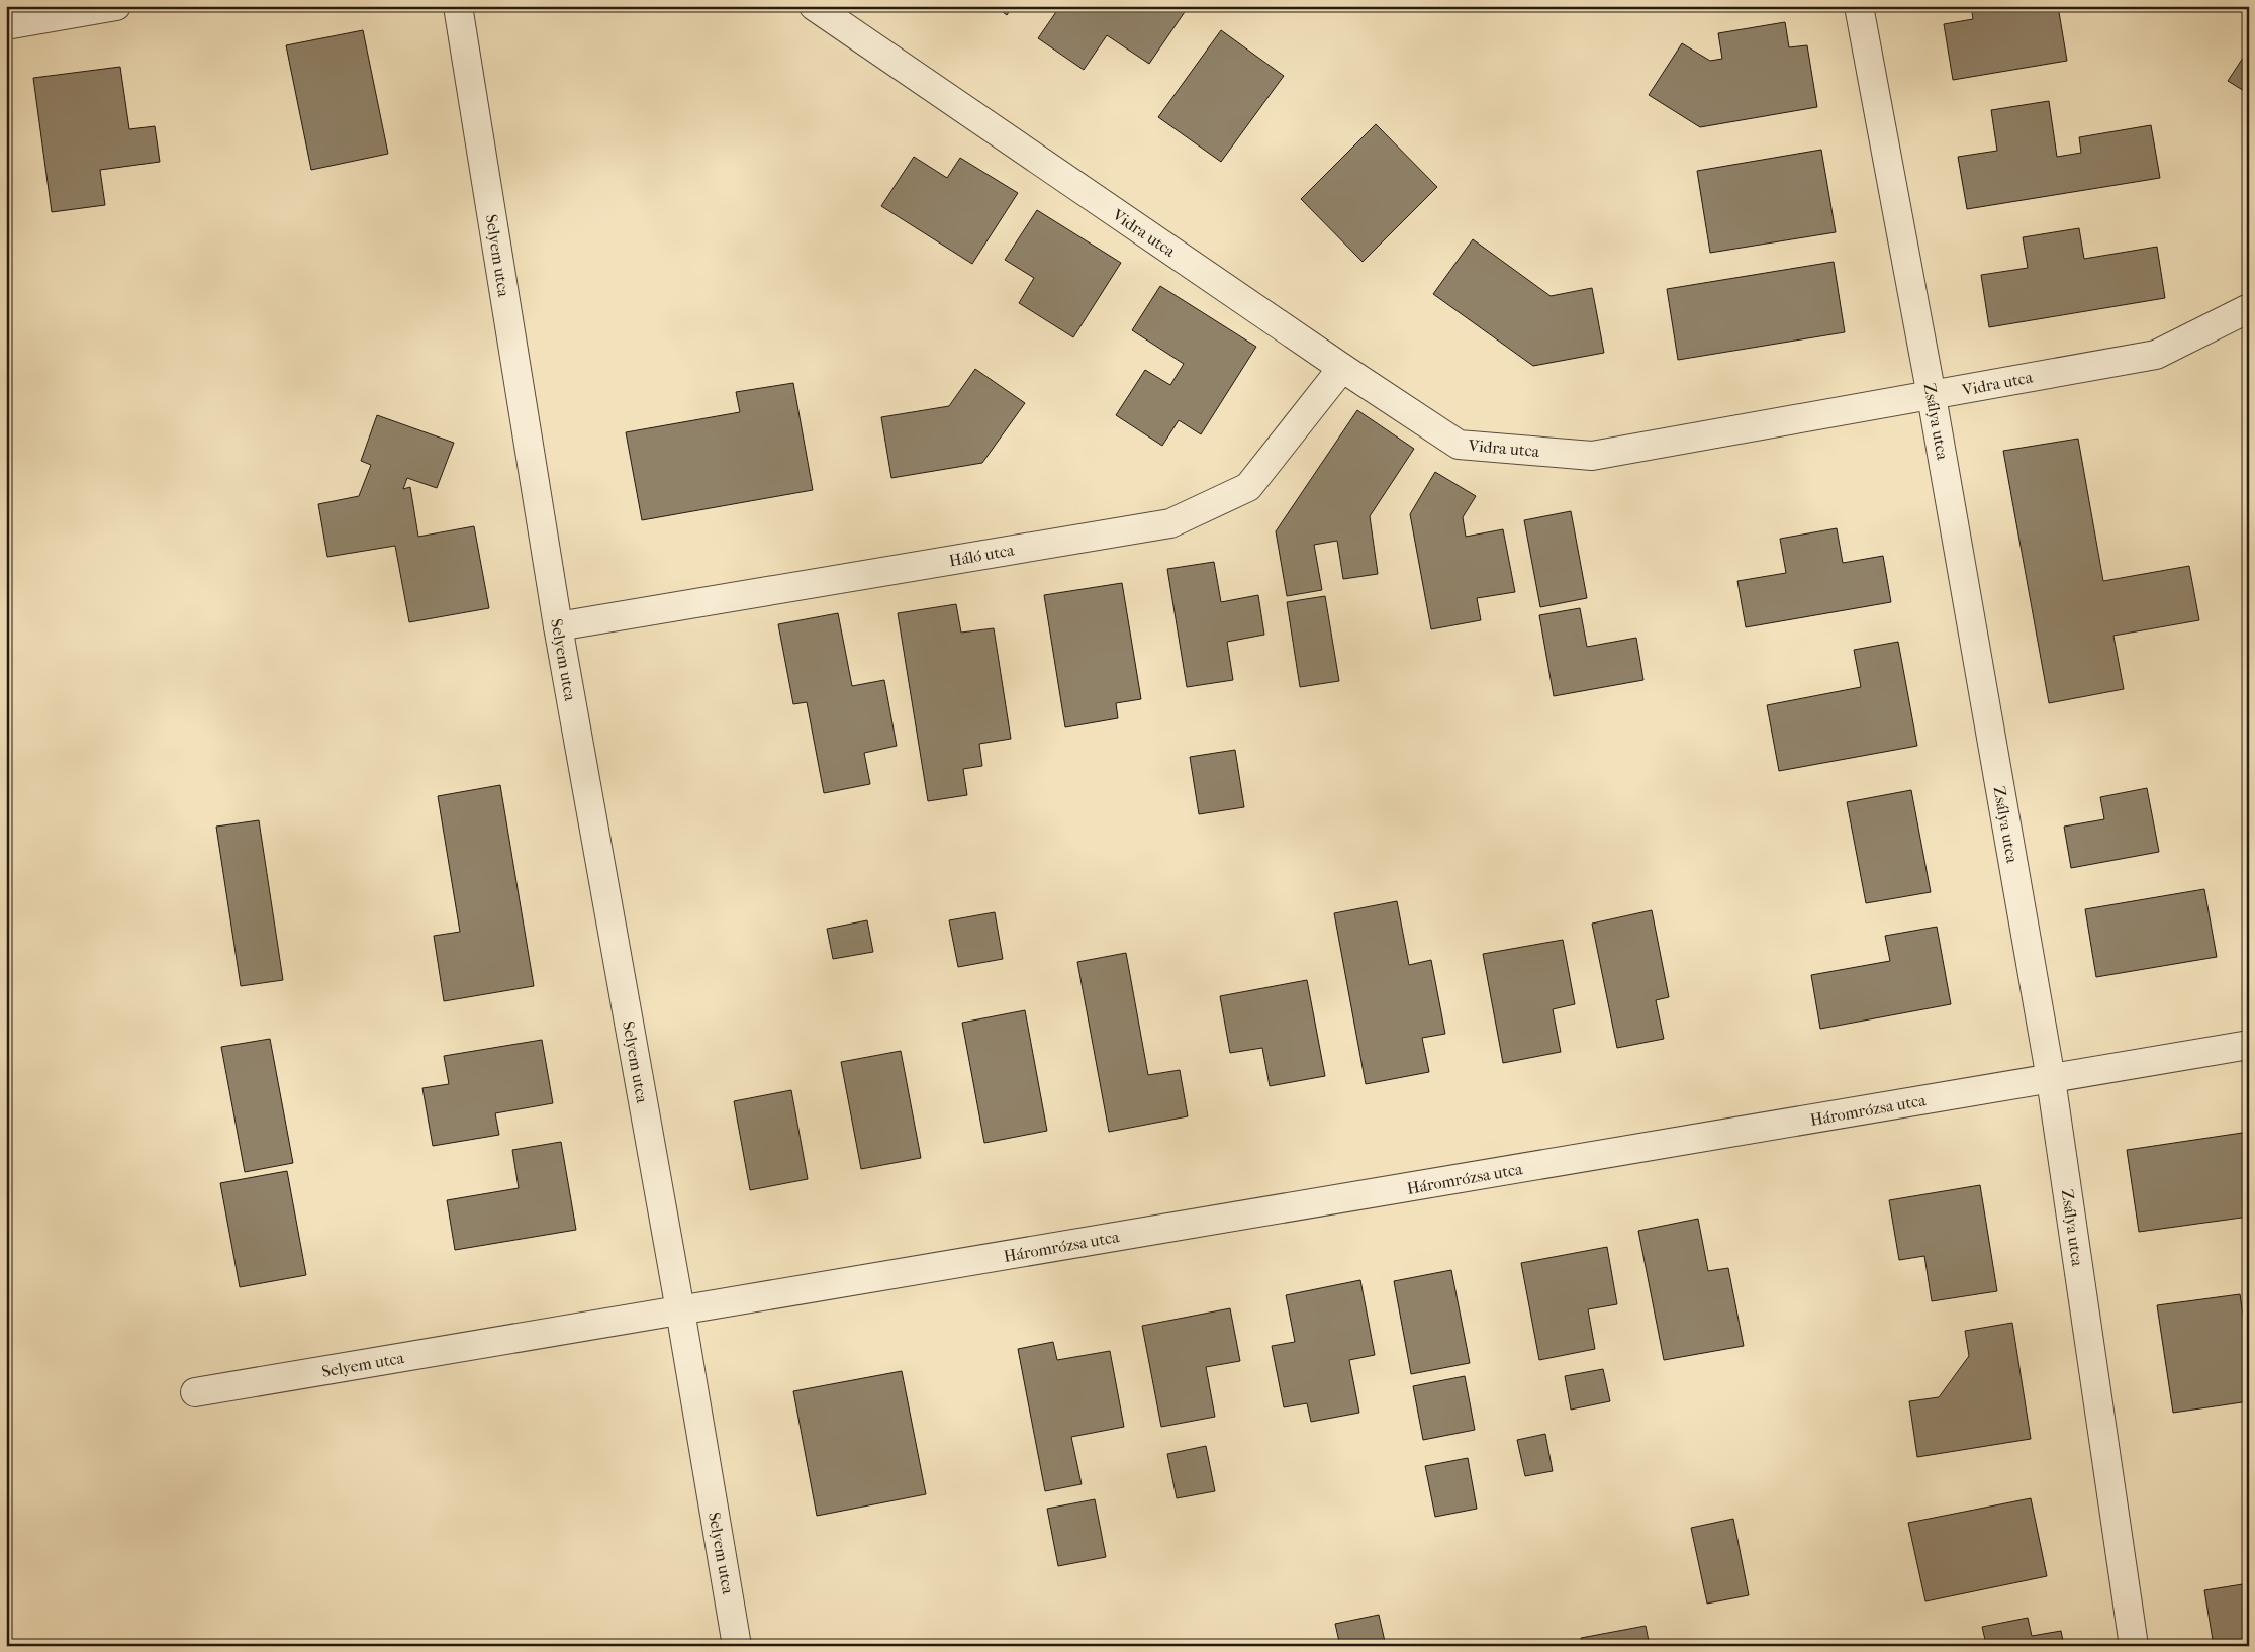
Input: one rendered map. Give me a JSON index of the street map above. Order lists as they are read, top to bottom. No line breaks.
{"streets":{"street":["Vidra utca","Selyem utca","Zsálya utca","Háló utca","Háromrózsa utca"]},"crossings":[["Vidra utca","Zsálya utca"],["Vidra utca","Háló utca"],["Selyem utca","Háló utca"],["Selyem utca","Háromrózsa utca"],["Zsálya utca","Háromrózsa utca"]]}
